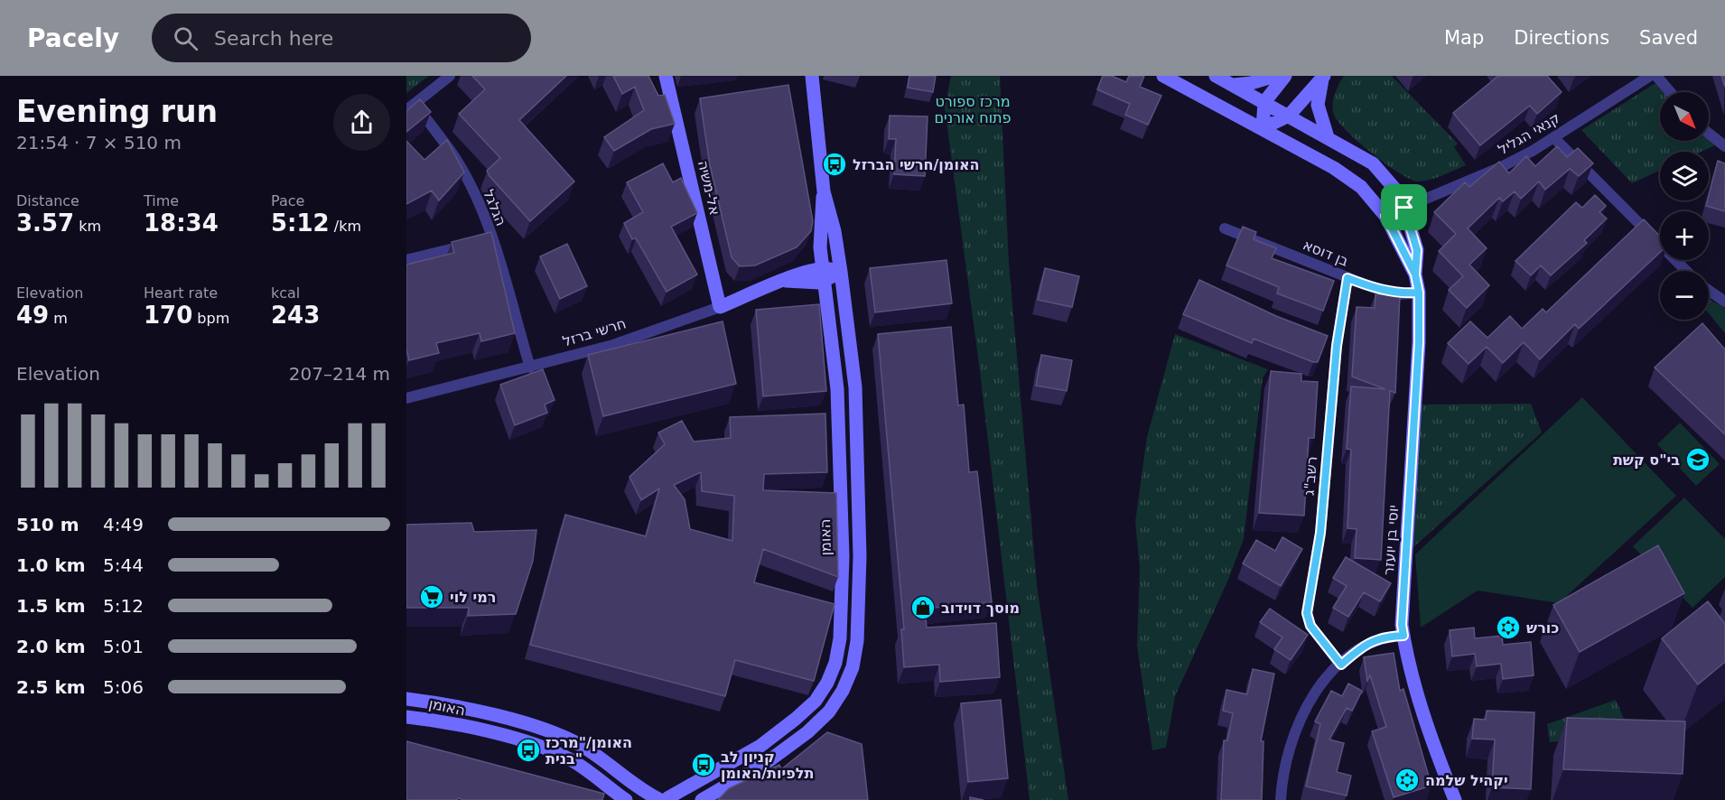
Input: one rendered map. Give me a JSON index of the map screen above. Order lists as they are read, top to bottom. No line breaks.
{"streets":{"street":["קנאי הגליל","אל-משיה","הגלגל","בן דוסא","חרשי ברזל","רשב\"ג","האומן","יוסי בן יועזר"]},"crossings":[["קנאי הגליל","יוסי בן יועזר"],["אל-משיה","חרשי ברזל"],["הגלגל","חרשי ברזל"],["בן דוסא","רשב\"ג"],["בן דוסא","יוסי בן יועזר"],["חרשי ברזל","האומן"]],"parks":["מרכז ספורט פתוח אורנים"],"places":{"bus stop":["האומן/חרשי הברזל","האומן/\"מרכז בנית\"","קניון לב תלפיות/האומן"],"school or university":["בי\"ס קשת"],"supermarket":["רמי לוי"],"shop":["מוסך דוידוב"],"synagogue":["כורש","יקהיל שלמה"]},"north":"bottom right","page":{"header":"Pacely","search":"Search here","nav":["Map","Directions","Saved"],"heading":["Evening run","21:54 · 7 × 510 m"],"map_buttons":["+","−"],"stats":[["Distance","3.57 km"],["Time","18:34"],["Pace","5:12 /km"],["Elevation","49 m"],["Heart rate","170 bpm"],["kcal","243"]],"chart":["Elevation","207–214 m"],"list":[{"name":"510 m","note":"4:49"},{"name":"1.0 km","note":"5:44"},{"name":"1.5 km","note":"5:12"},{"name":"2.0 km","note":"5:01"},{"name":"2.5 km","note":"5:06"}]}}
